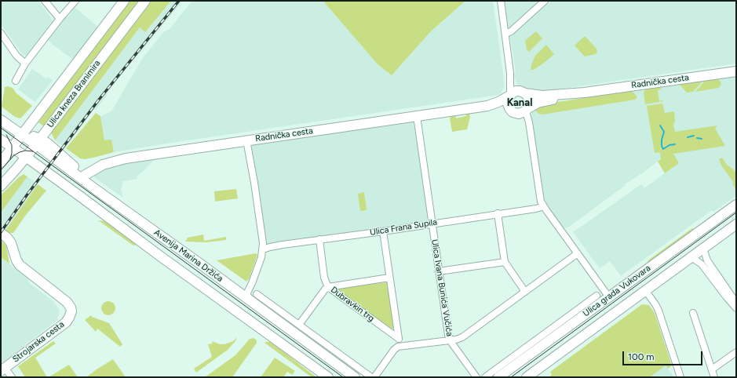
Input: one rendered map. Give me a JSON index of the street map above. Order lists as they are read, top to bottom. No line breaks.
{"streets":{"main road":["Radnička cesta","Ulica kneza Branimira","Avenija Marina Držića","Ulica grada Vukovara","Strojarska cesta"],"street":["Ulica Frana Supila","Ulica Ivana Bunića Vučića","Dubravkin trg"]},"crossings":[["Radnička cesta","Ulica Ivana Bunića Vučića"],["Ulica kneza Branimira","Avenija Marina Držića"],["Ulica Frana Supila","Ulica Ivana Bunića Vučića"]],"districts":["Kanal"],"scale_bar":"100 m"}
